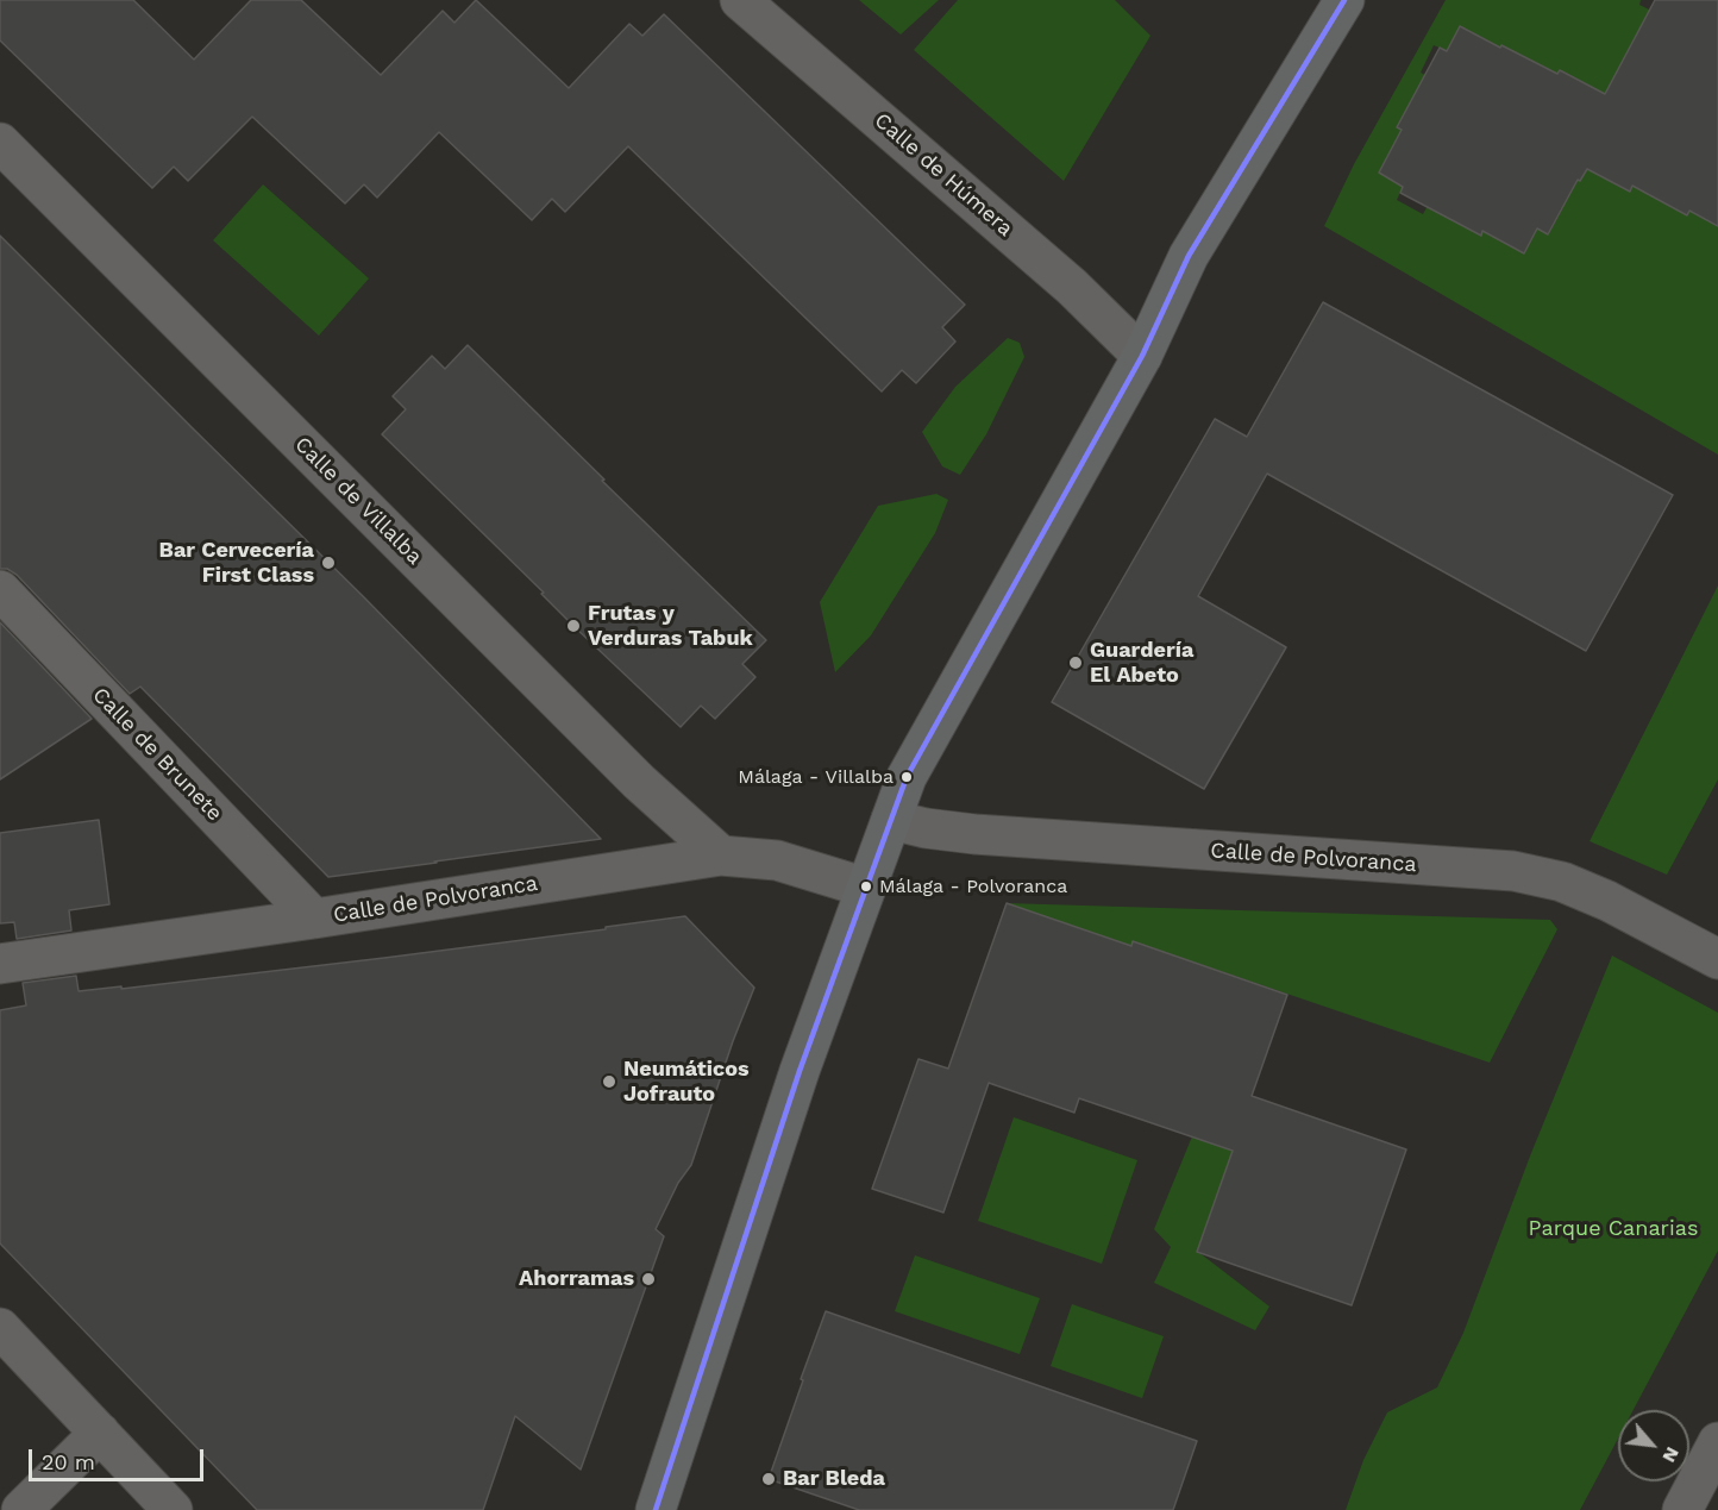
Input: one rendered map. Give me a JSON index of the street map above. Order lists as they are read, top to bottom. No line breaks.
{"streets":{"street":["Calle de Húmera","Calle de Villalba","Calle de Brunete","Calle de Polvoranca"]},"crossings":[["Calle de Villalba","Calle de Polvoranca"],["Calle de Brunete","Calle de Polvoranca"]],"parks":["Parque Canarias"],"places":["Bar Cervecería First Class","Frutas y Verduras Tabuk","Guardería El Abeto","Málaga - Villalba","Málaga - Polvoranca","Neumáticos Jofrauto","Ahorramas","Bar Bleda"],"scale_bar":"20 m","north":"bottom right"}
